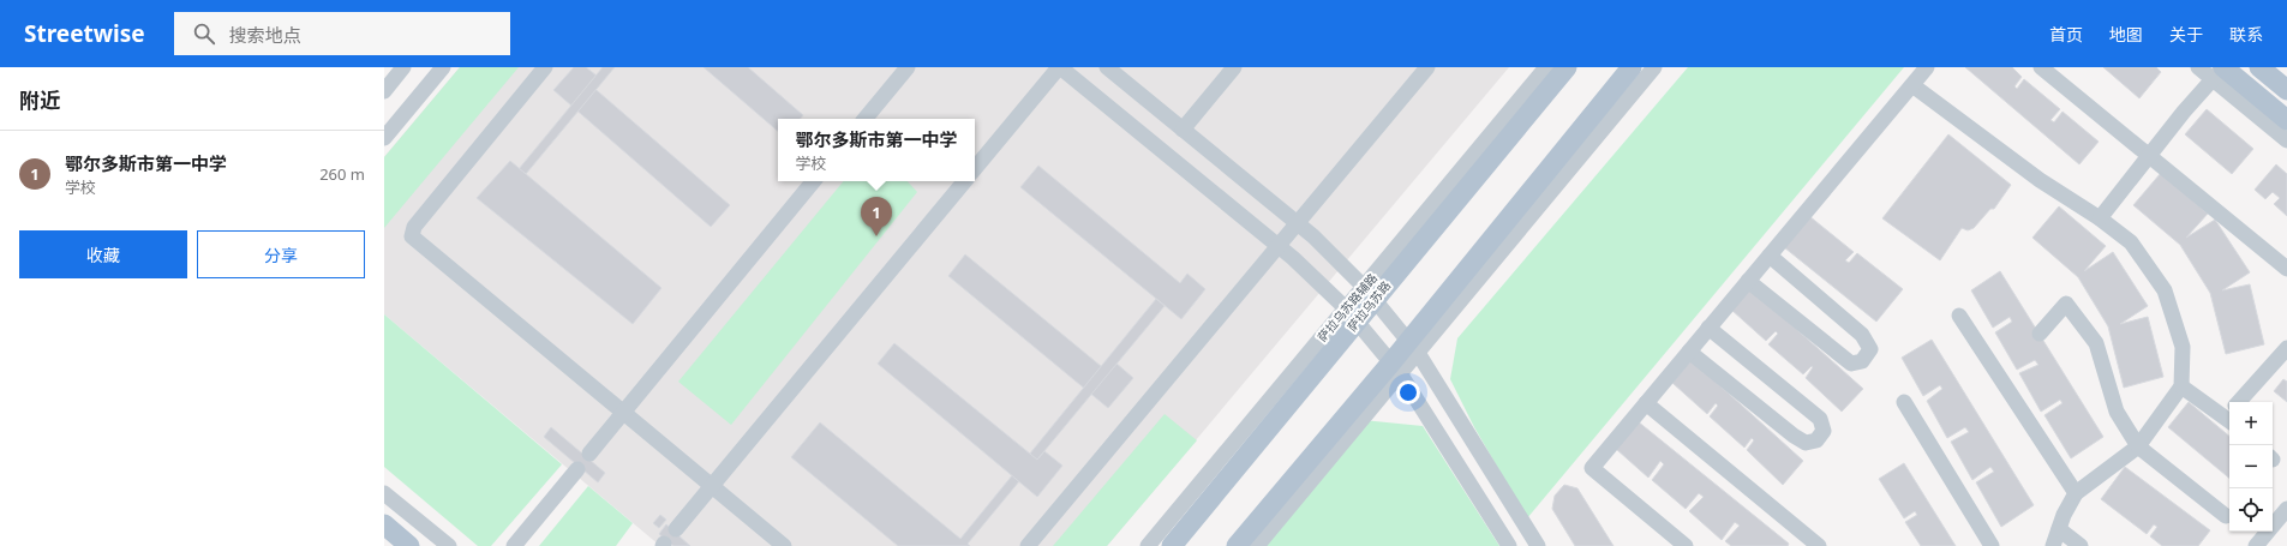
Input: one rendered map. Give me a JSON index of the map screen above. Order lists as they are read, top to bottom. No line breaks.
{"streets":{"main road":["萨拉乌苏路"],"street":["萨拉乌苏路辅路"]},"crossings":[["萨拉乌苏路","萨拉乌苏路辅路"]],"page":{"header":"Streetwise","search":"搜索地点","nav":["首页","地图","关于","联系"],"heading":"附近","popup":["鄂尔多斯市第一中学","学校"],"list":[{"mark":"1","name":"鄂尔多斯市第一中学","note":"学校","value":"260 m"}],"pins":"1","buttons":["收藏","分享"],"map_buttons":["+","−"]}}
